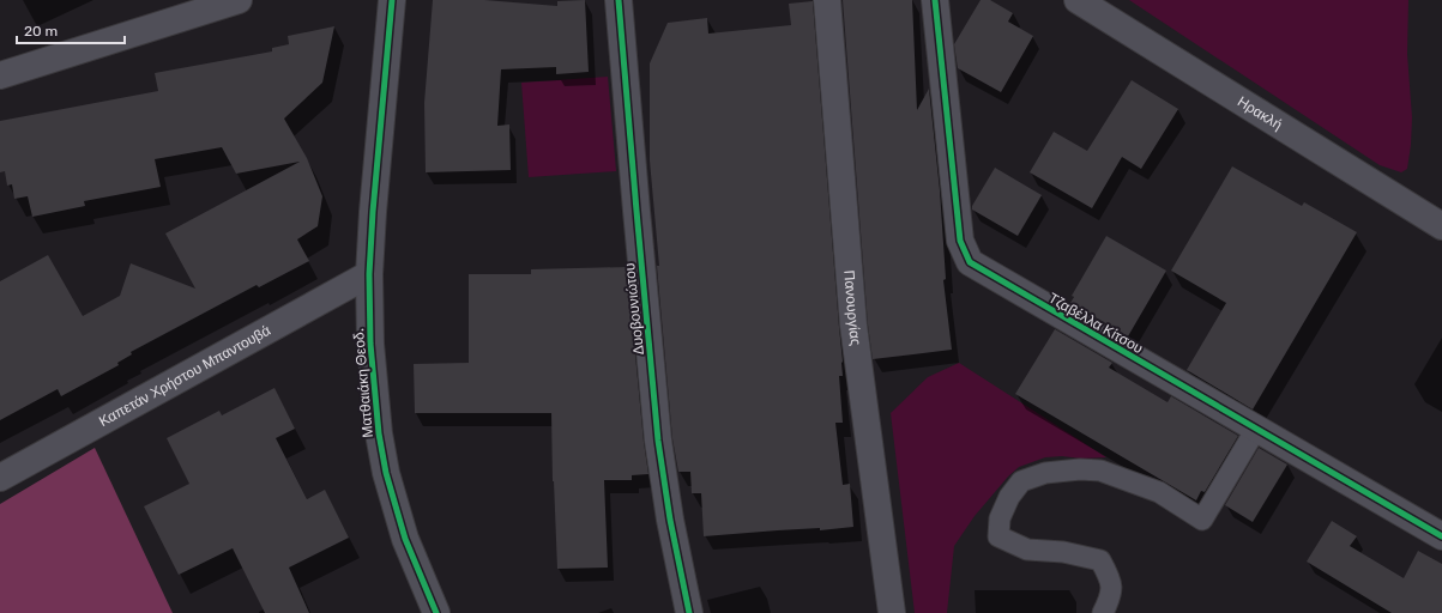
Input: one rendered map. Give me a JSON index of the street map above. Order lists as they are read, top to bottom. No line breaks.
{"streets":{"street":["Ηρακλή","Πανουργίας","Δυοβουνιώτου","Τζαβέλλα Κίτσου","Καπετάν Χρήστου Μπαντουβά","Ματθαιάκη Θεοδ."]},"crossings":[["Καπετάν Χρήστου Μπαντουβά","Ματθαιάκη Θεοδ."]],"scale_bar":"20 m"}
